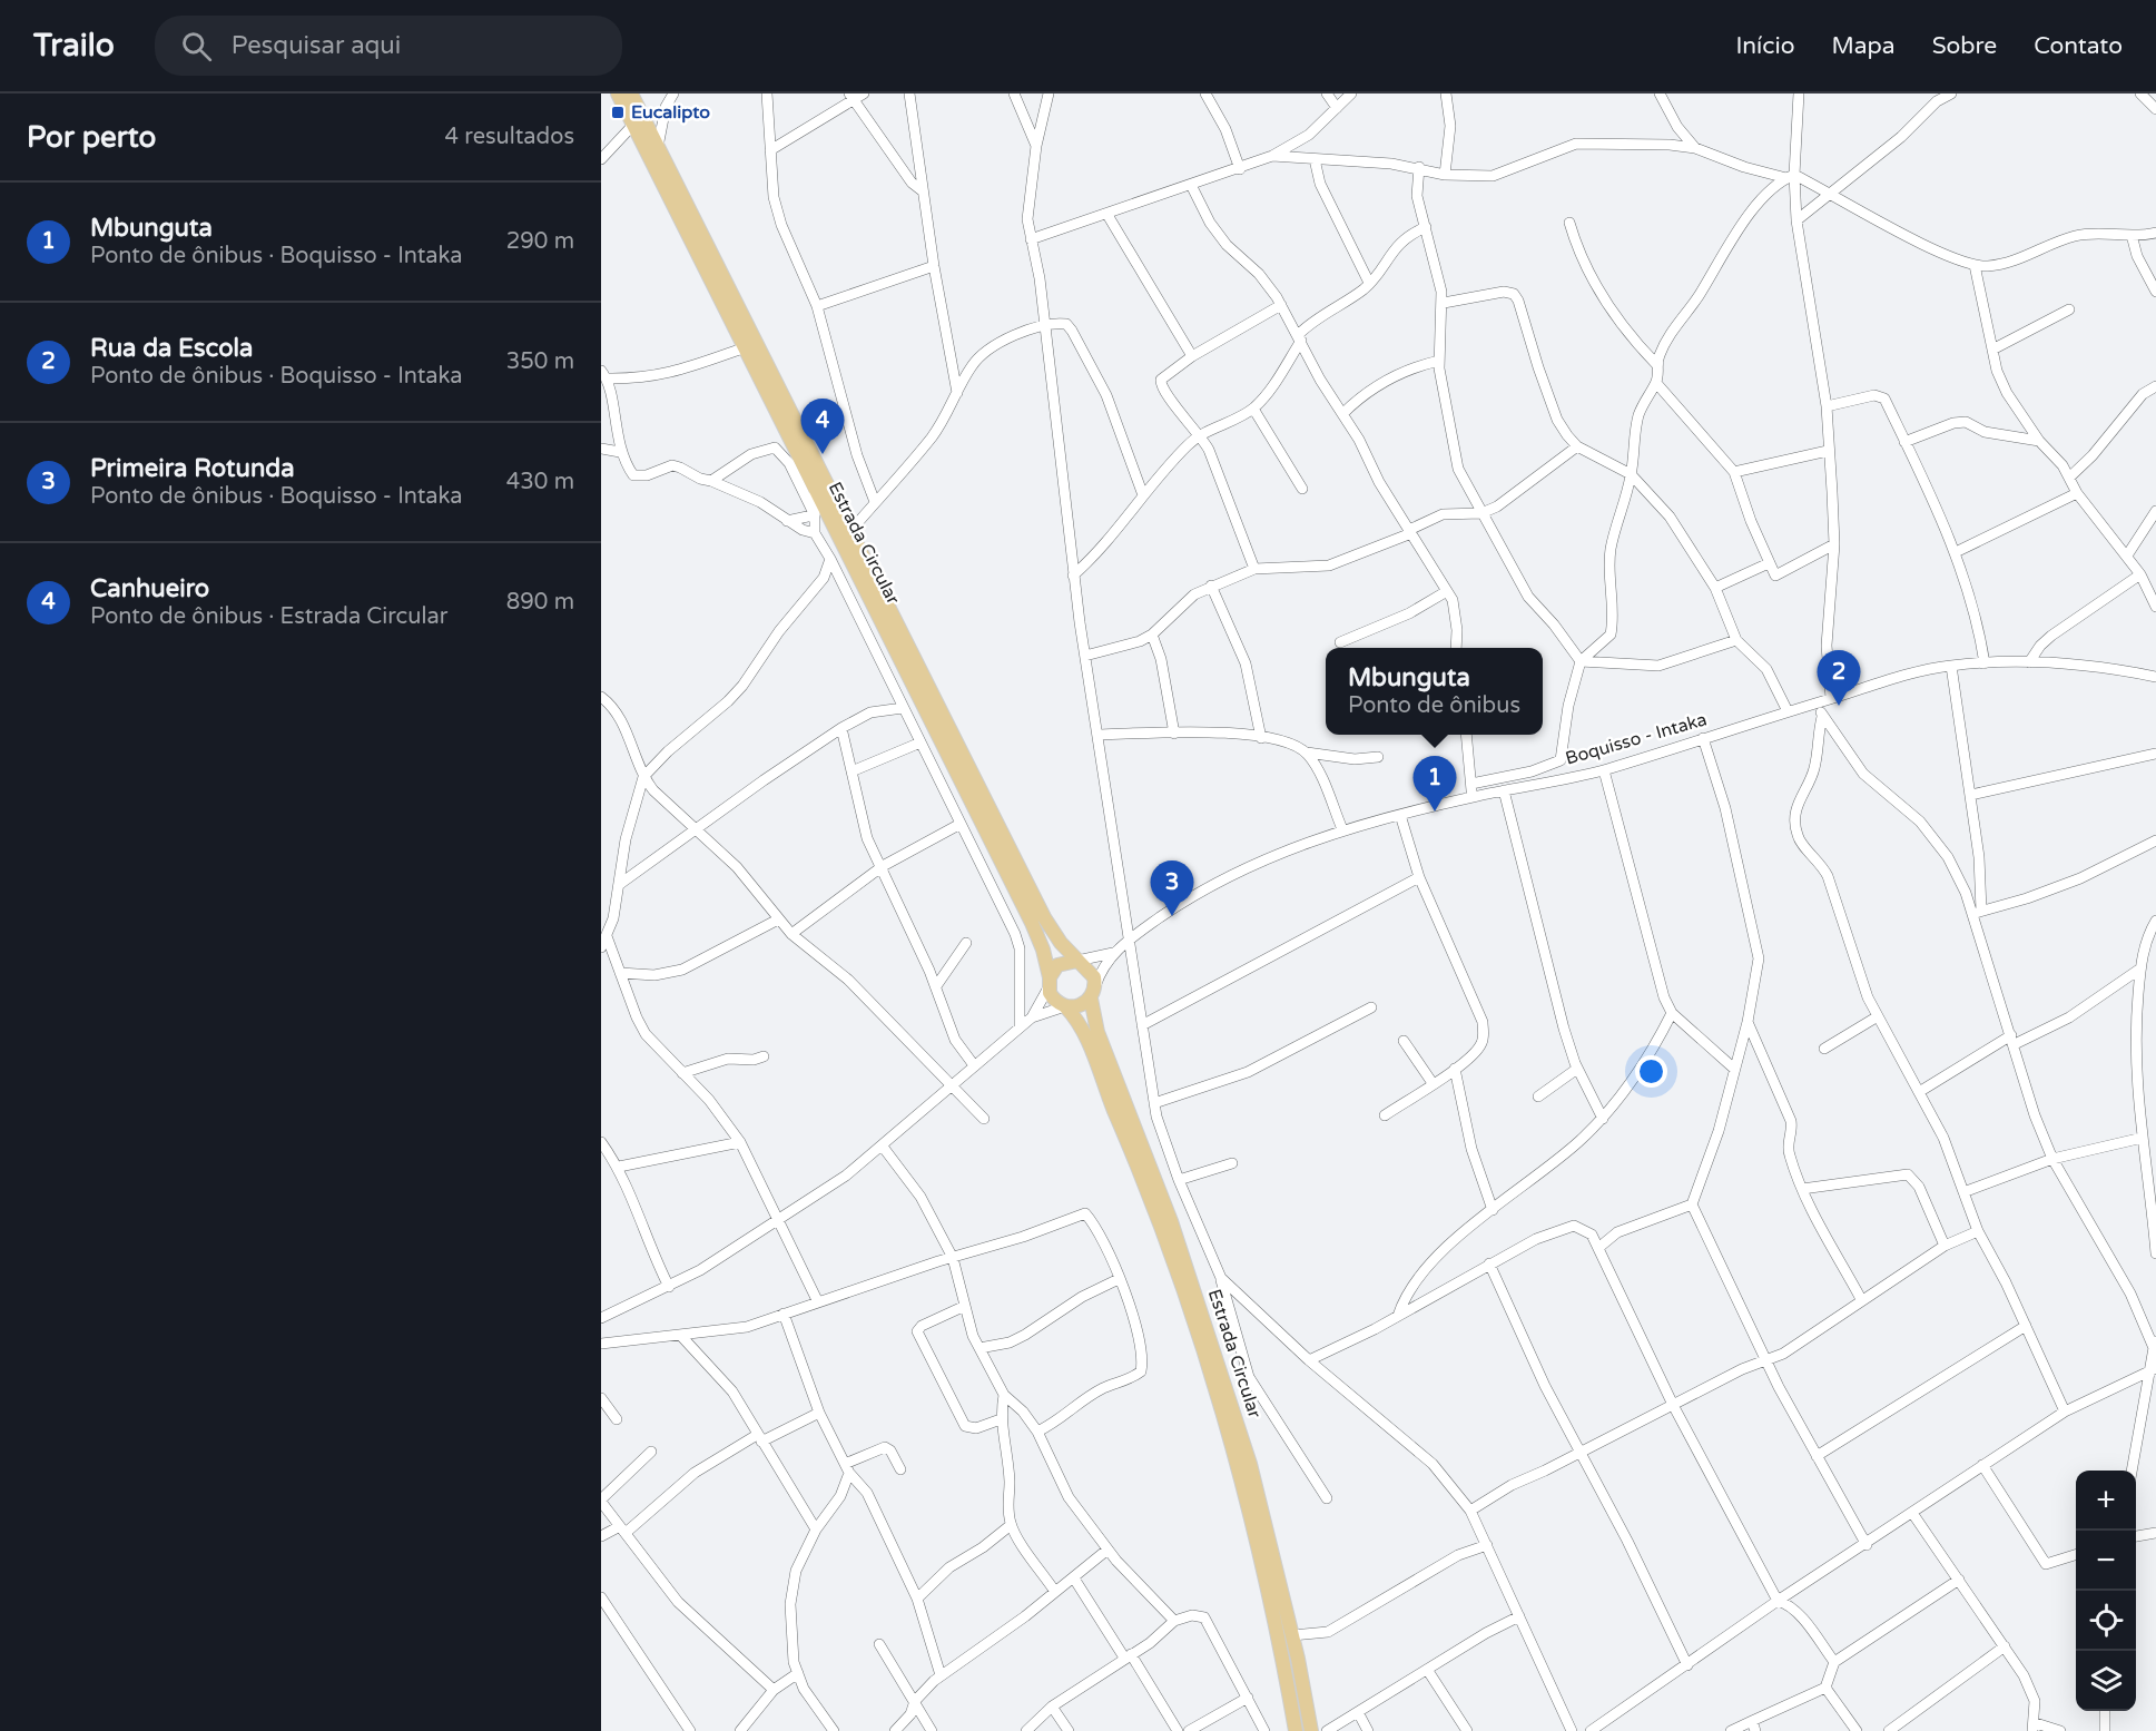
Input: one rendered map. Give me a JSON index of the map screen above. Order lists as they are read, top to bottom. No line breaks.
{"streets":{"main road":["Estrada Circular"],"street":["Boquisso - Intaka"]},"places":{"transit":["Eucalipto"]},"page":{"header":"Trailo","search":"Pesquisar aqui","nav":["Início","Mapa","Sobre","Contato"],"heading":["Por perto","4 resultados"],"list":[{"mark":"1","name":"Mbunguta","note":"Ponto de ônibus · Boquisso - Intaka","value":"290 m"},{"mark":"2","name":"Rua da Escola","note":"Ponto de ônibus · Boquisso - Intaka","value":"350 m"},{"mark":"3","name":"Primeira Rotunda","note":"Ponto de ônibus · Boquisso - Intaka","value":"430 m"},{"mark":"4","name":"Canhueiro","note":"Ponto de ônibus · Estrada Circular","value":"890 m"}],"pins":["4","2","1","3"],"popup":["Mbunguta","Ponto de ônibus"],"map_buttons":["+","−"]}}
